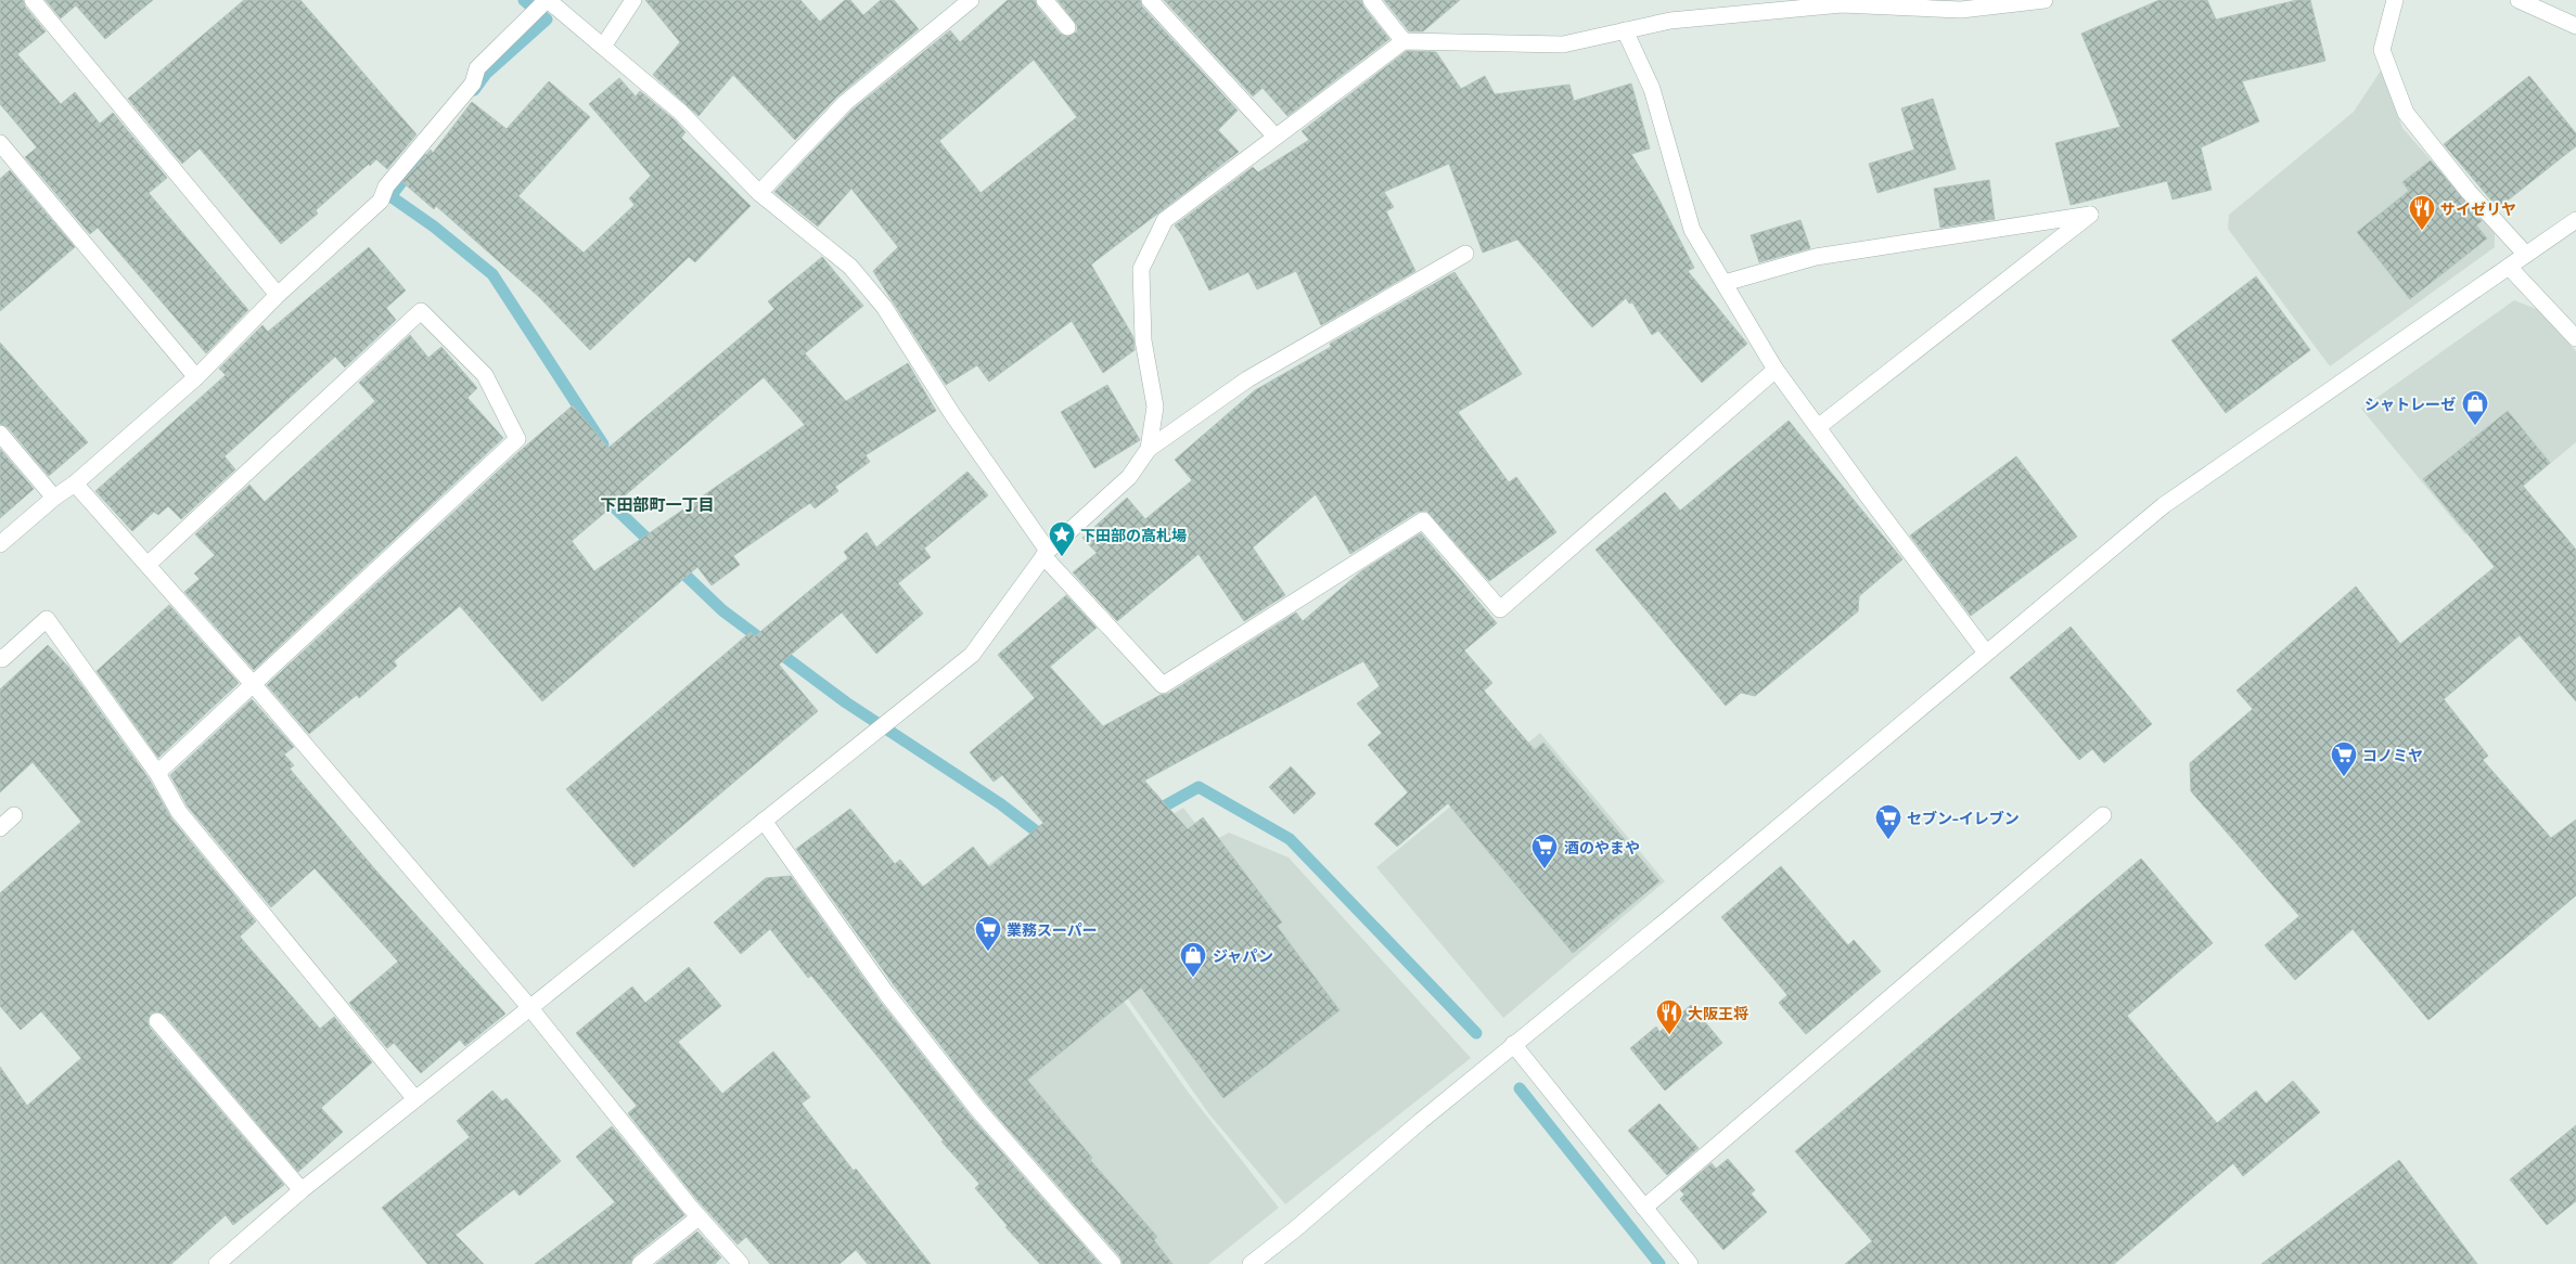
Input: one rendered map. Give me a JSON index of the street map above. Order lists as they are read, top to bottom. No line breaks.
{"districts":["下田部町一丁目"],"places":{"restaurant":["サイゼリヤ","大阪王将"],"shop":["シャトレーゼ","ジャパン"],"place":["下田部の高札場"],"supermarket":["コノミヤ","セブン-イレブン","酒のやまや","業務スーパー"]}}
